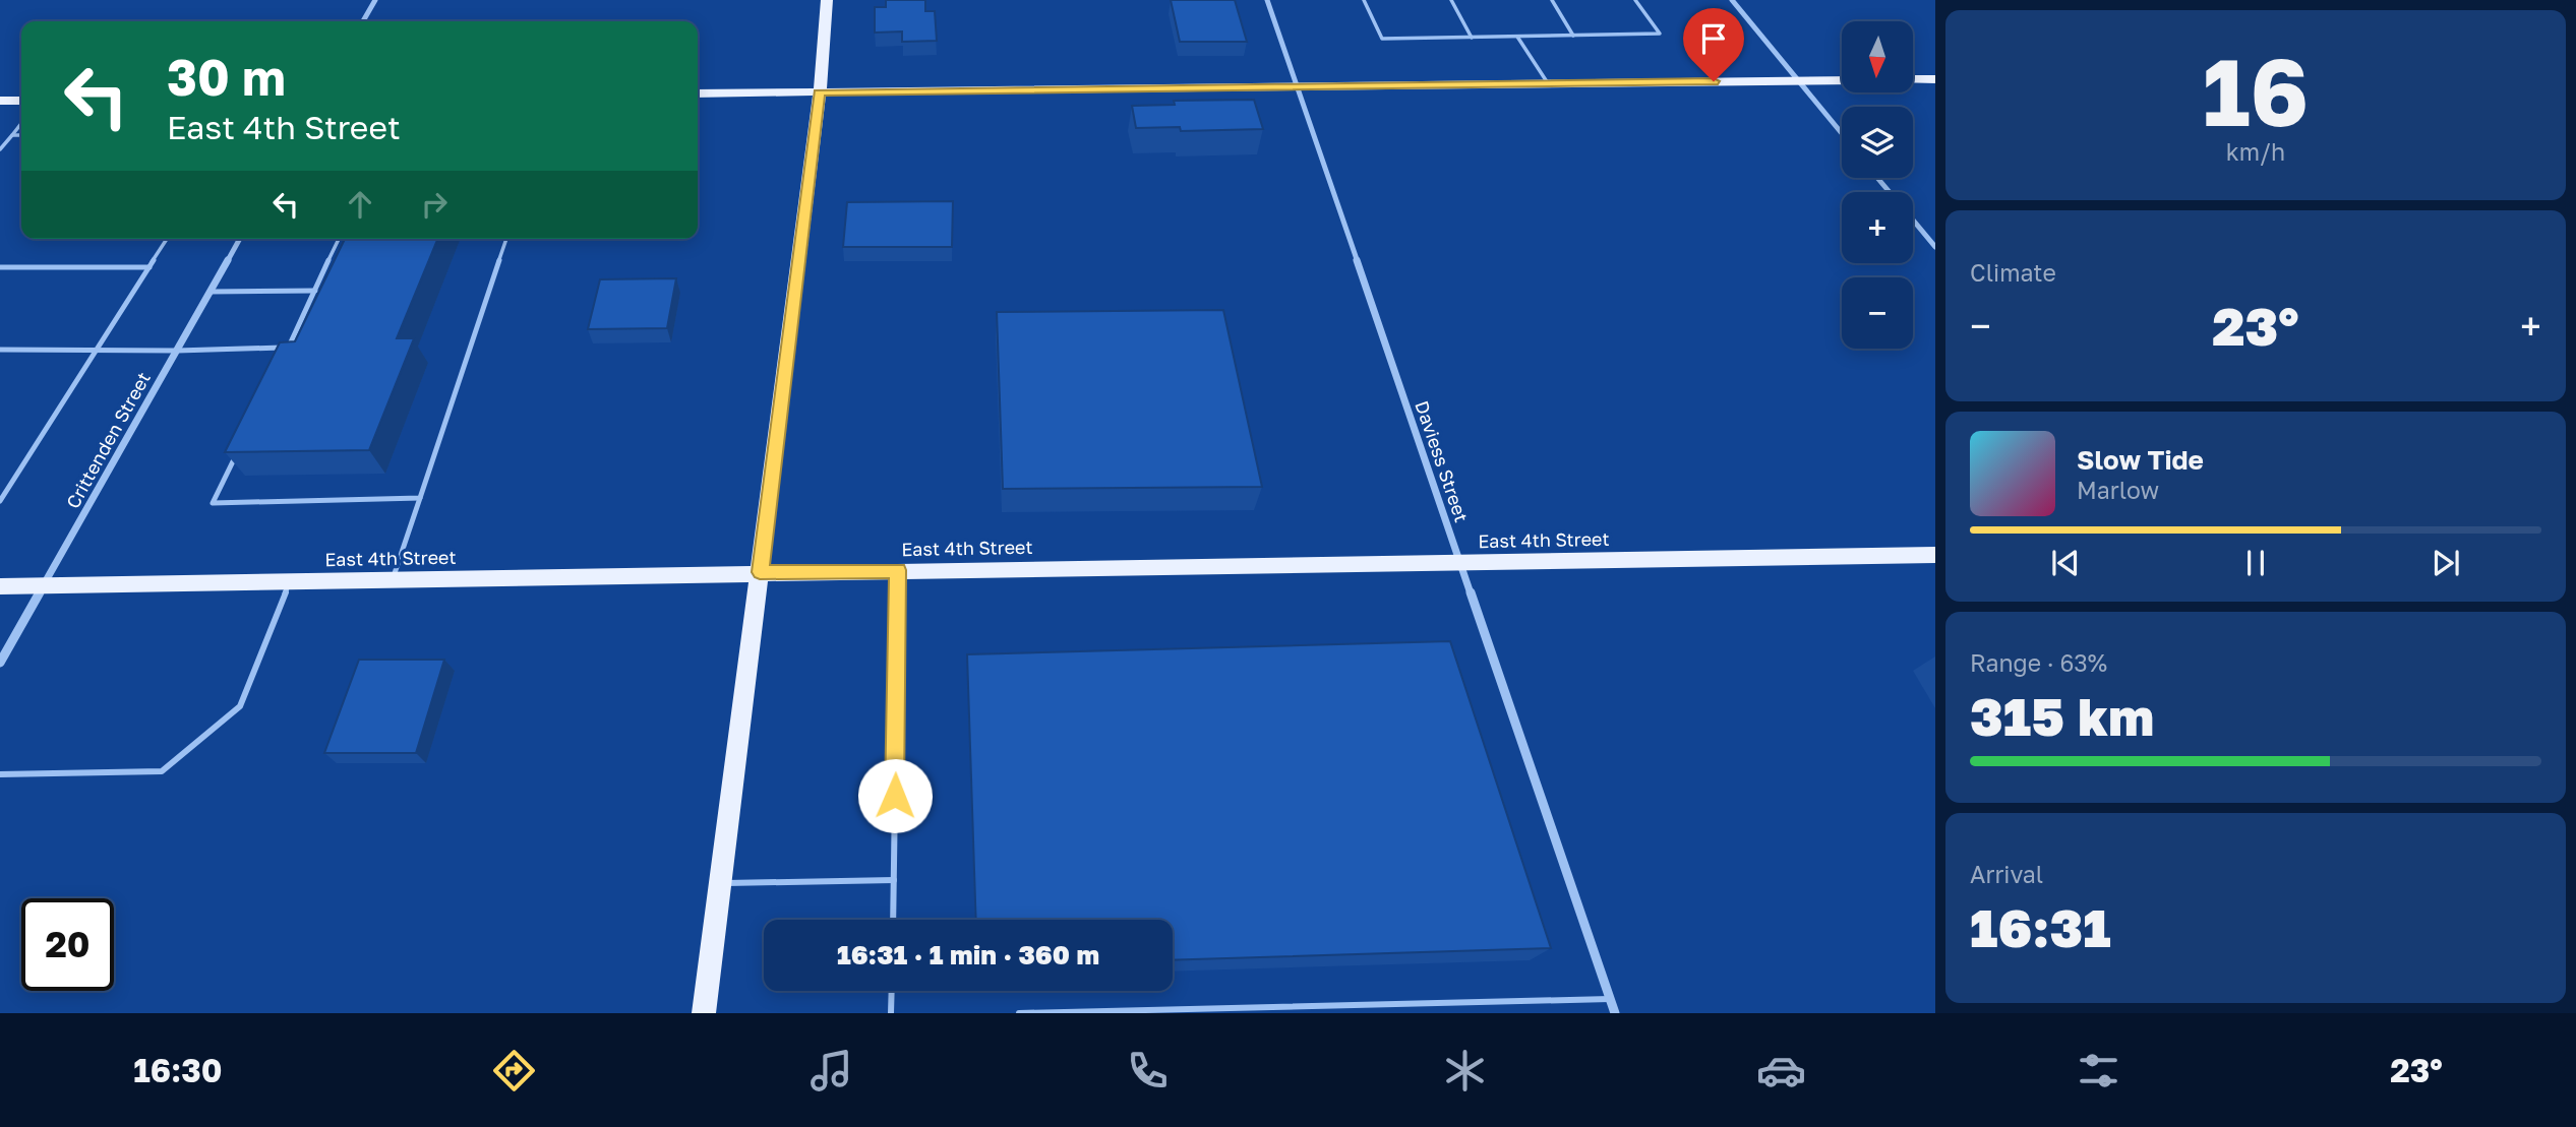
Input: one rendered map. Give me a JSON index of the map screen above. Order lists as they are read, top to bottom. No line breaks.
{"streets":{"main road":["East 4th Street"],"street":["Crittenden Street","Daviess Street"]},"crossings":[["Crittenden Street","East 4th Street"],["Daviess Street","East 4th Street"]],"north":"bottom","page":{"tile":[["16","km/h"],"Climate",["Range · 63%","315 km"],["Arrival","16:31"]],"map_buttons":["+","−"],"turn":["30 m","East 4th Street"],"heat":["−","23°","+"],"song":["Slow Tide","Marlow"],"limit":"20","trip":"16:31 · 1 min · 360 m","tabs":["16:30","23°"]}}
